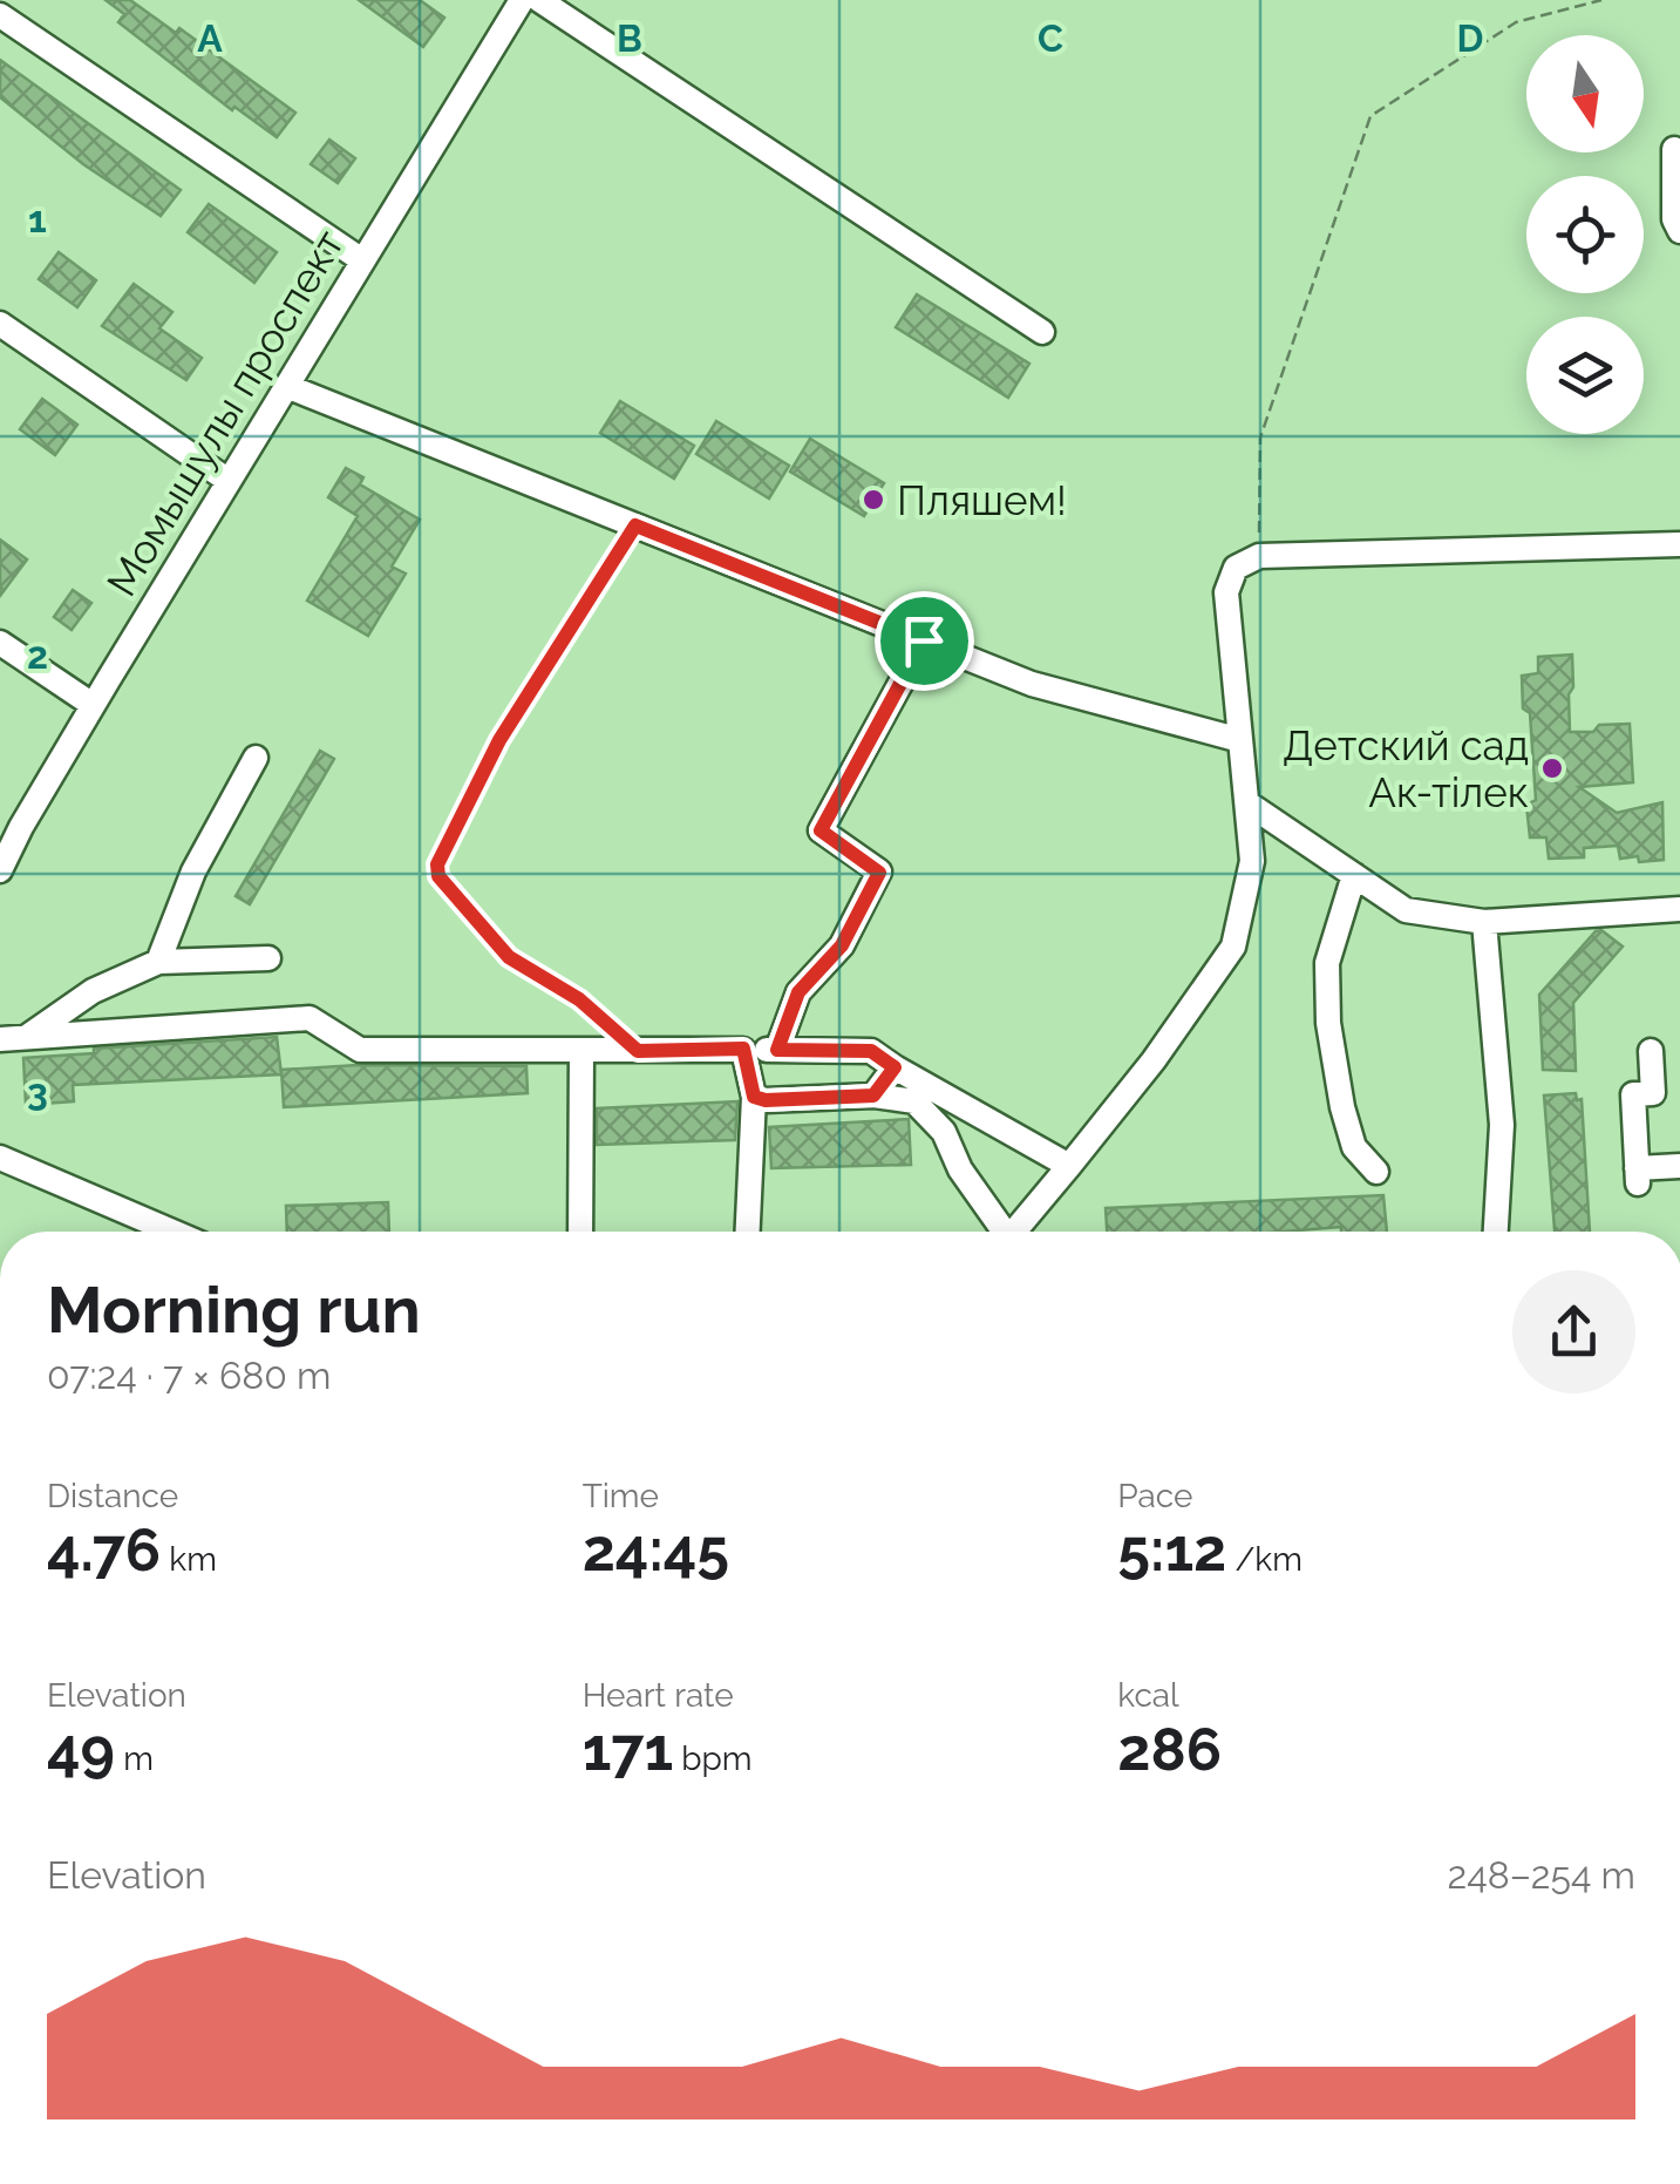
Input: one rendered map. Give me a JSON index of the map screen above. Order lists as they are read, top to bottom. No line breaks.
{"streets":{"street":["Момышулы проспект"]},"places":["Пляшем!","Детский сад Ак-тiлек"],"north":"bottom","page":{"heading":["Morning run","07:24 · 7 × 680 m"],"stats":[["Distance","4.76 km"],["Time","24:45"],["Pace","5:12 /km"],["Elevation","49 m"],["Heart rate","171 bpm"],["kcal","286"]],"chart":["Elevation","248–254 m"]},"grid":{"columns":["A","B","C","D"],"rows":["1","2","3"]}}
